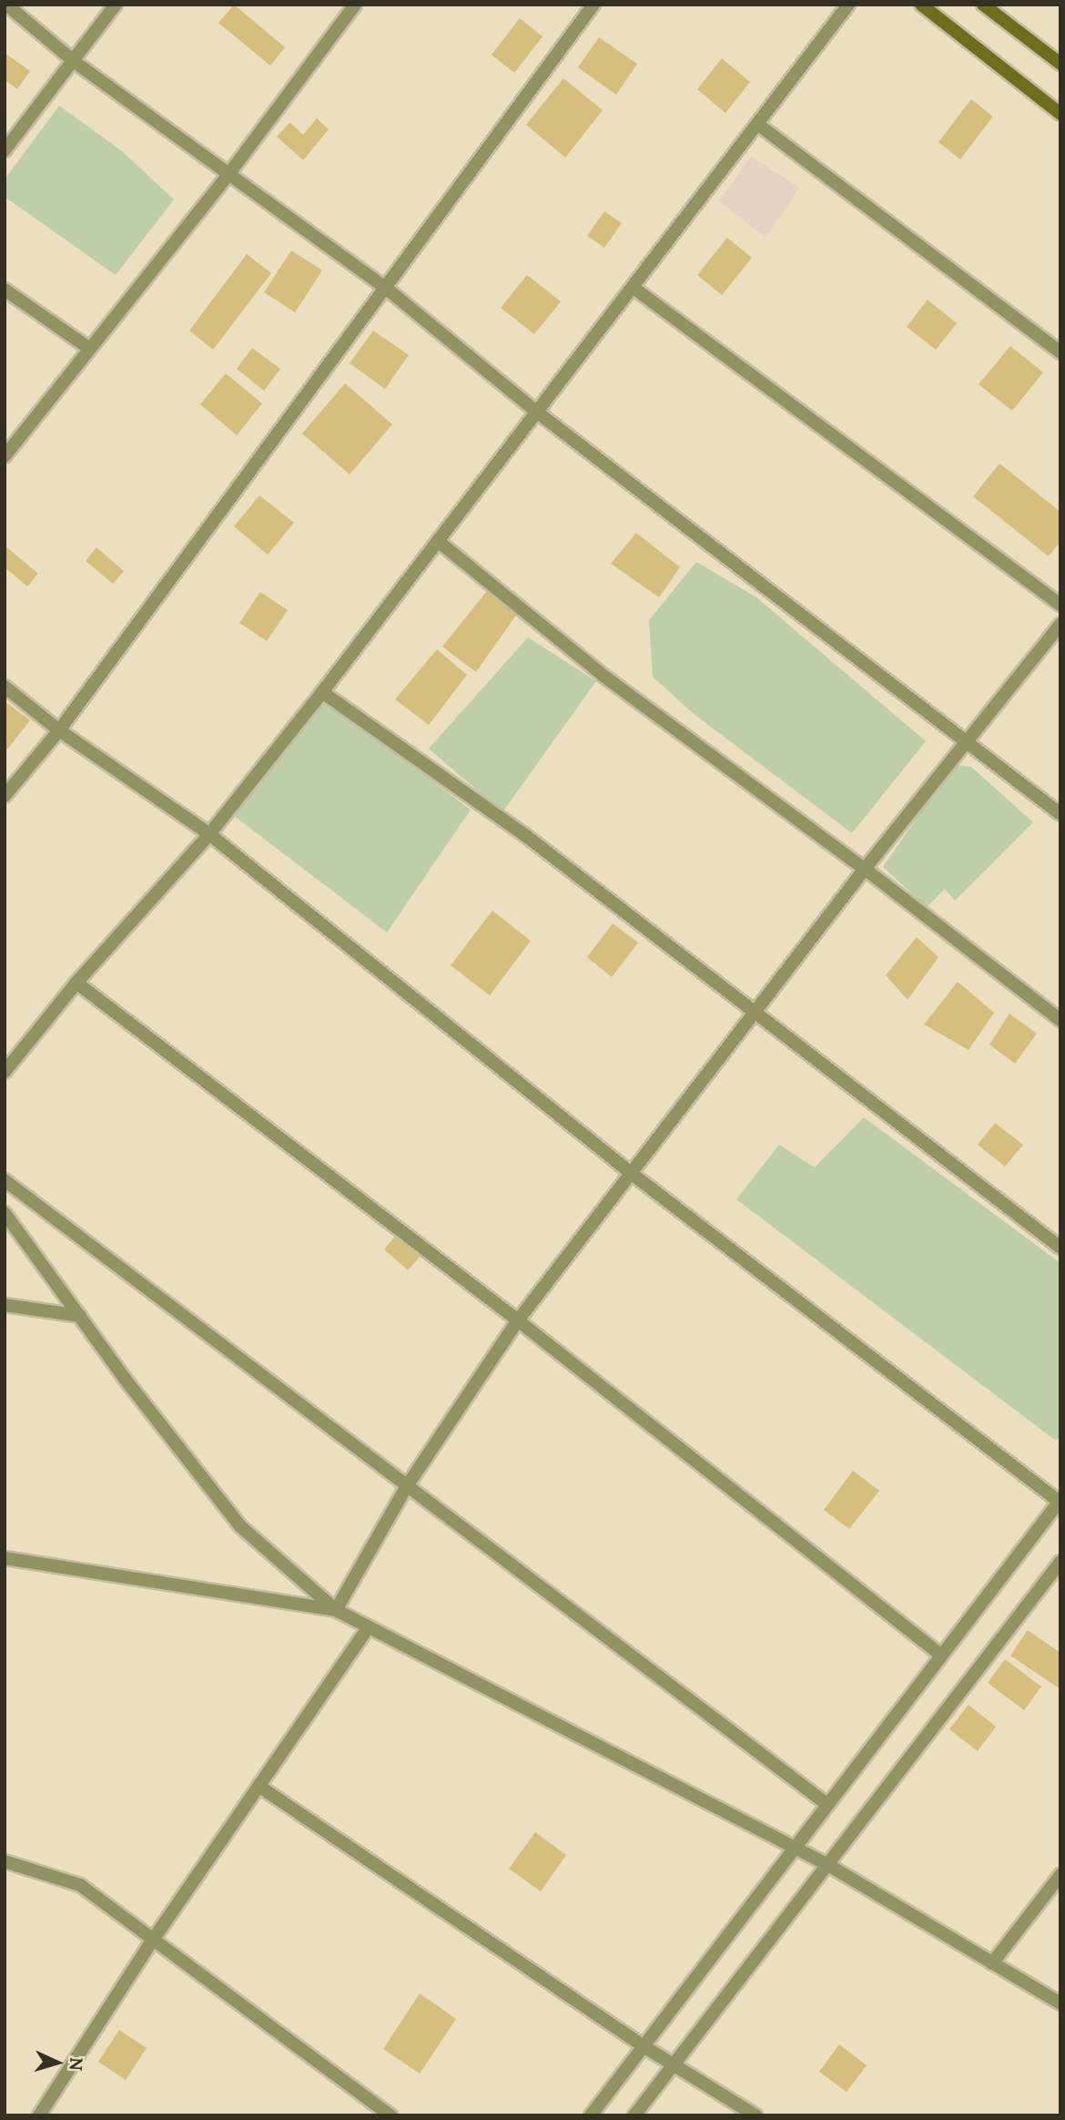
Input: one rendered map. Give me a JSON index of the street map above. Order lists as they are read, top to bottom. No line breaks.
{"north":"right"}
